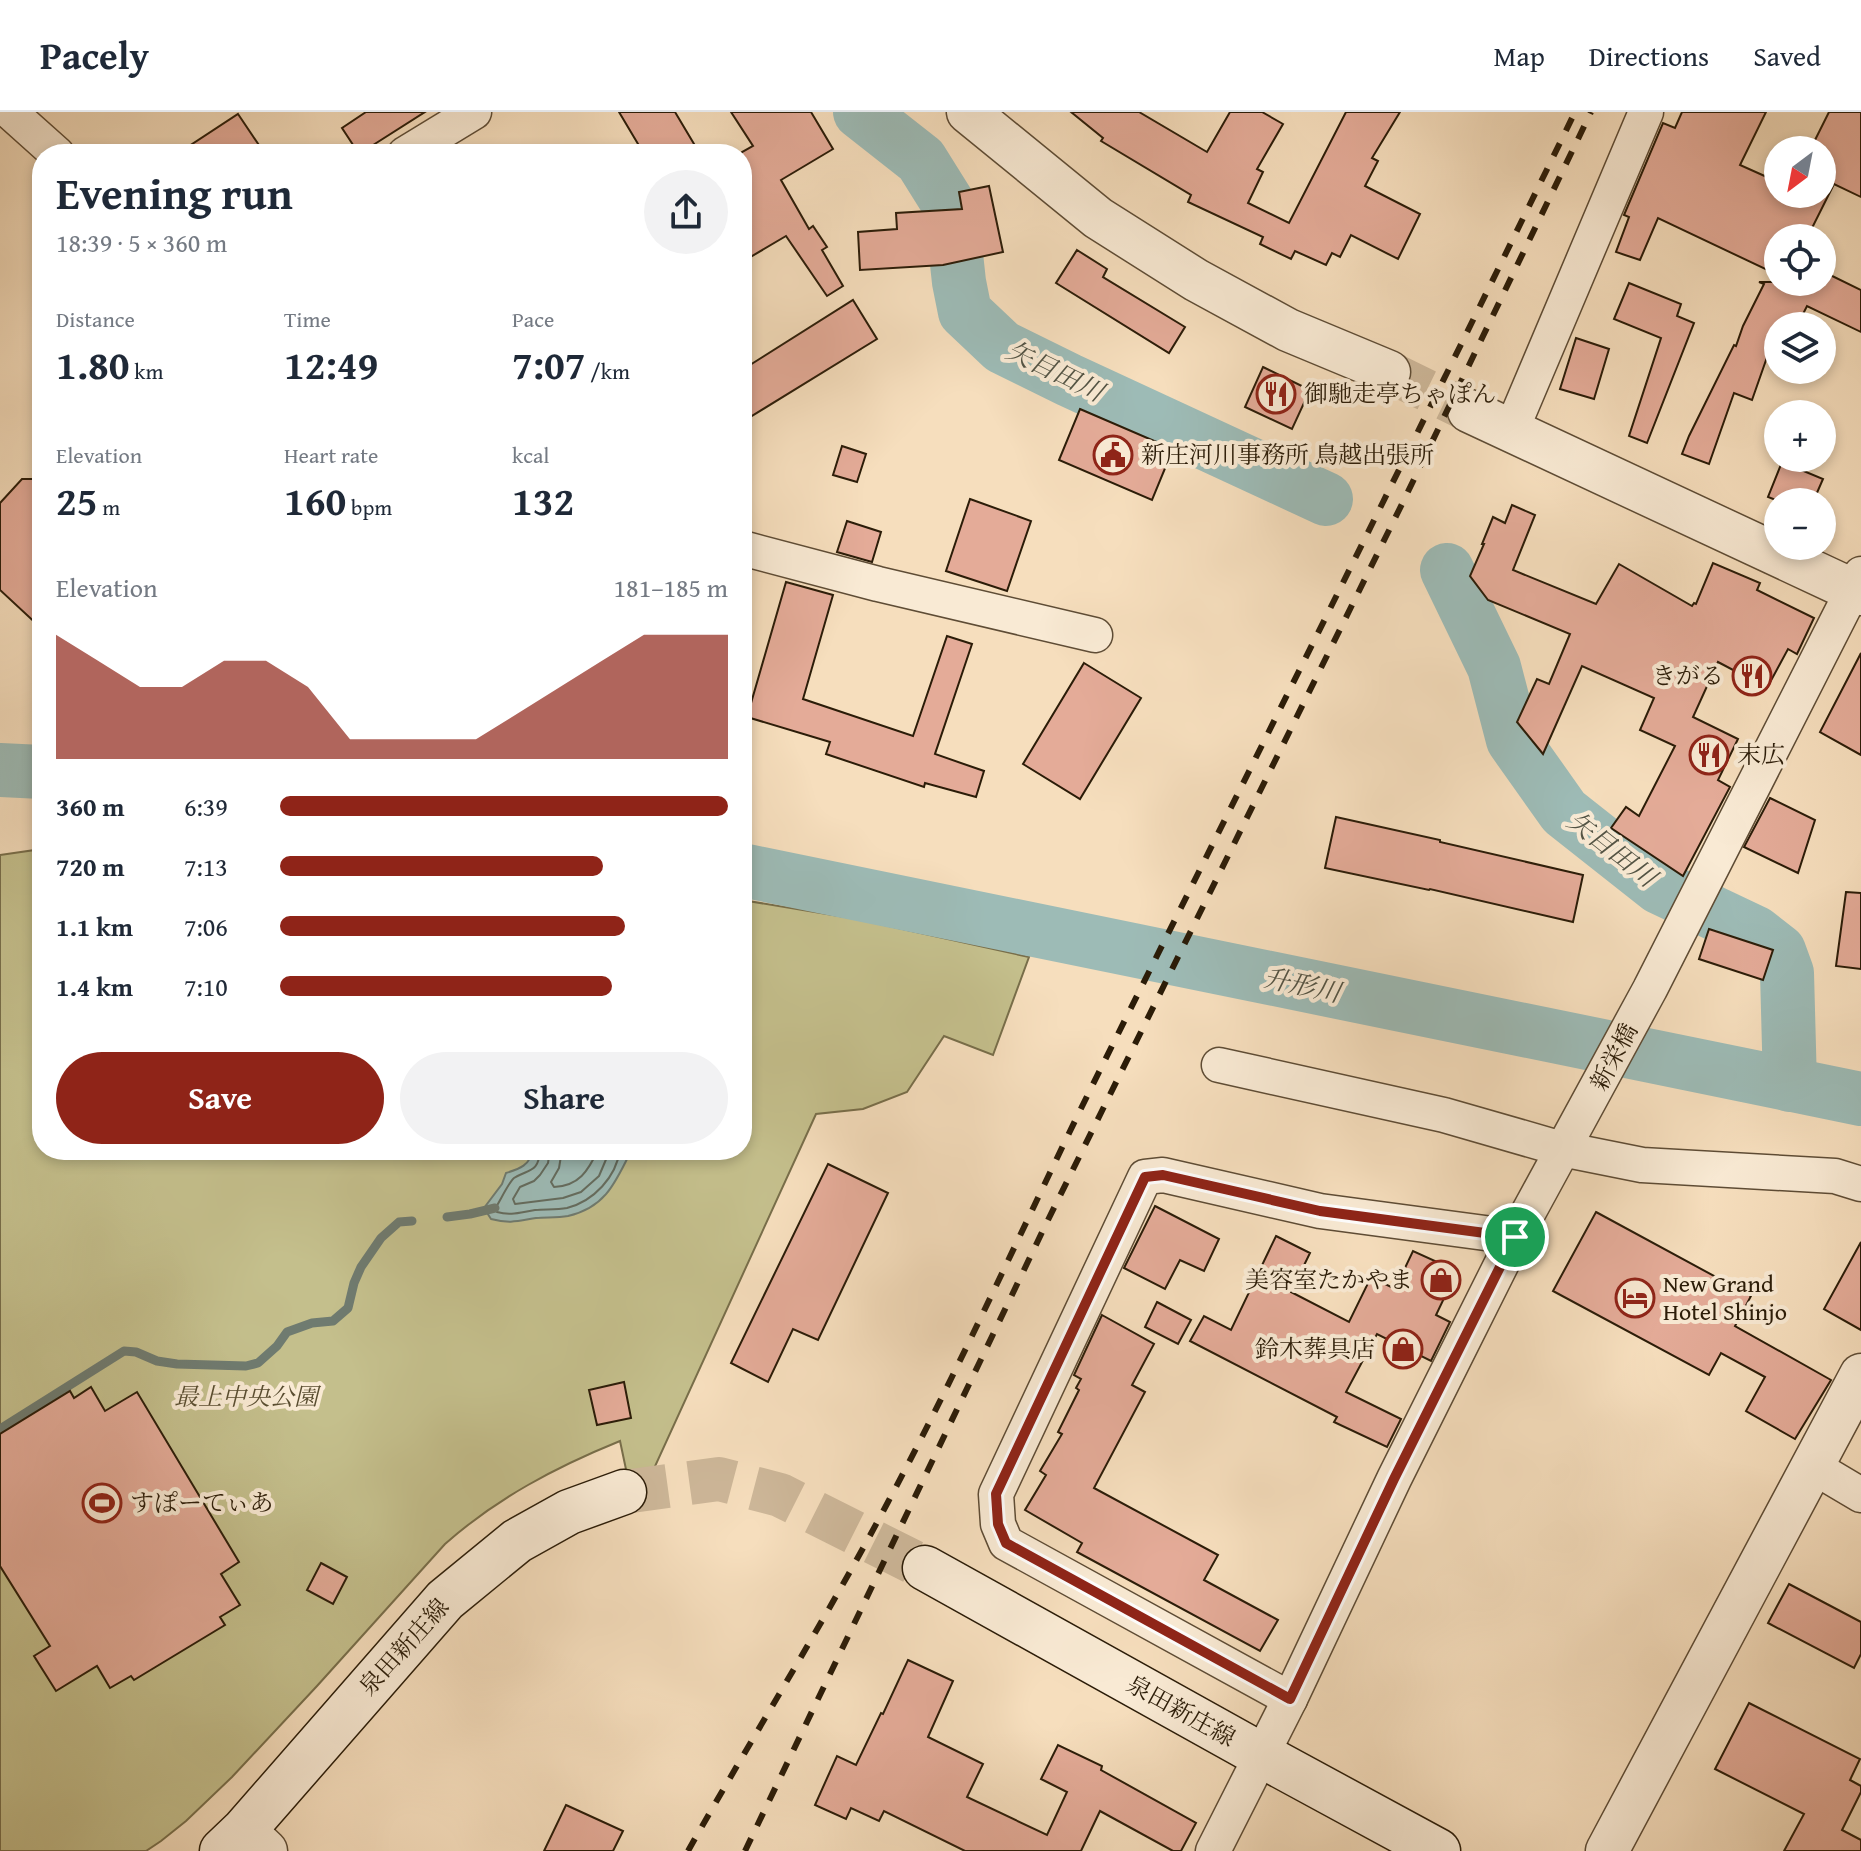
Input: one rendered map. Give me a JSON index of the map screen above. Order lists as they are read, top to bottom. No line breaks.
{"streets":{"main road":["泉田新庄線"],"street":["新栄橋"]},"crossings":[["新栄橋","泉田新庄線"]],"water":["矢目田川","升形川"],"parks":["最上中央公園"],"places":{"restaurant":["御馳走亭ちゃぽん","きがる","末広"],"public building":["新庄河川事務所 鳥越出張所"],"shop":["美容室たかやま","鈴木葬具店"],"hotel":["New Grand Hotel Shinjo"],"sports":["すぽーてぃあ"]},"north":"bottom left","page":{"header":"Pacely","nav":["Map","Directions","Saved"],"map_buttons":["+","−"],"heading":["Evening run","18:39 · 5 × 360 m"],"stats":[["Distance","1.80 km"],["Time","12:49"],["Pace","7:07 /km"],["Elevation","25 m"],["Heart rate","160 bpm"],["kcal","132"]],"chart":["Elevation","181–185 m"],"list":[{"name":"360 m","note":"6:39"},{"name":"720 m","note":"7:13"},{"name":"1.1 km","note":"7:06"},{"name":"1.4 km","note":"7:10"}],"buttons":["Save","Share"]}}
